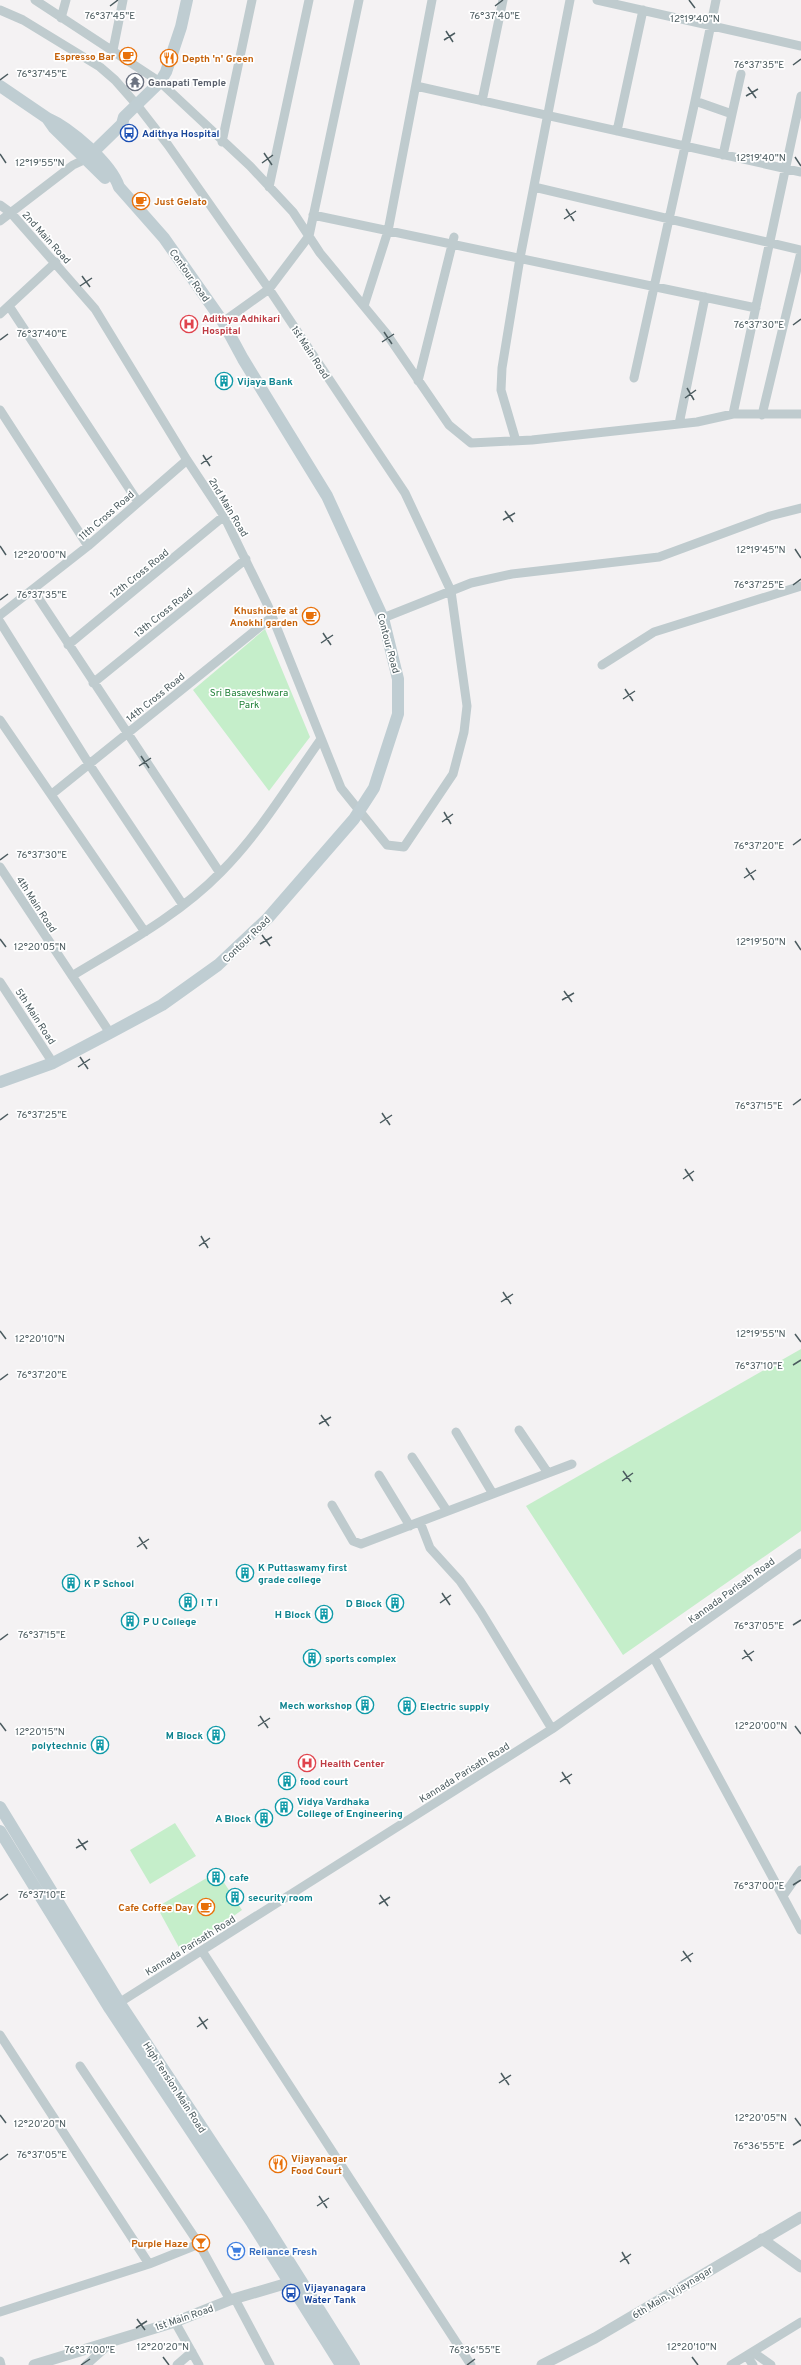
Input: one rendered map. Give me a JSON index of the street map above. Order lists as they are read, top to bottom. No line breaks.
{"streets":{"main road":["Contour Road","High Tension Main Road"],"street":["2nd Main Road","1st Main Road","11th Cross Road","12th Cross Road","13th Cross Road","14th Cross Road","4th Main Road","5th Main Road","Kannada Parisath Road","6th Main, Vijaynagar"]},"crossings":[["2nd Main Road","Contour Road"],["2nd Main Road","1st Main Road"],["2nd Main Road","11th Cross Road"],["2nd Main Road","12th Cross Road"],["2nd Main Road","13th Cross Road"],["2nd Main Road","14th Cross Road"],["Contour Road","1st Main Road"],["Contour Road","4th Main Road"],["Contour Road","5th Main Road"],["1st Main Road","High Tension Main Road"],["Kannada Parisath Road","High Tension Main Road"]],"parks":["Sri Basaveshwara Park"],"places":{"cafe":["Espresso Bar","Just Gelato","Khushicafe at Anokhi garden","Cafe Coffee Day"],"restaurant":["Depth 'n' Green","Vijayanagar Food Court"],"temple":["Ganapati Temple"],"bus stop":["Adithya Hospital","Vijayanagara Water Tank"],"hospital":["Adithya Adhikari Hospital","Health Center"],"building":["Vijaya Bank","K Puttaswamy first grade college","K P School","I T I","D Block","H Block","P U College","sports complex","Mech workshop","Electric supply","M Block","polytechnic","food court","Vidya Vardhaka College of Engineering","A Block","cafe","security room"],"bar":["Purple Haze"],"supermarket":["Reliance Fresh"]},"coordinates":["76°37'45\"E","76°37'40\"E","12°19'40\"N","76°37'35\"E","12°19'55\"N","76°37'30\"E","12°19'45\"N","12°20'00\"N","76°37'25\"E","76°37'20\"E","12°19'50\"N","12°20'05\"N","76°37'15\"E","12°20'10\"N","76°37'10\"E","76°37'05\"E","12°20'15\"N","76°37'00\"E","12°20'20\"N","76°36'55\"E"]}
